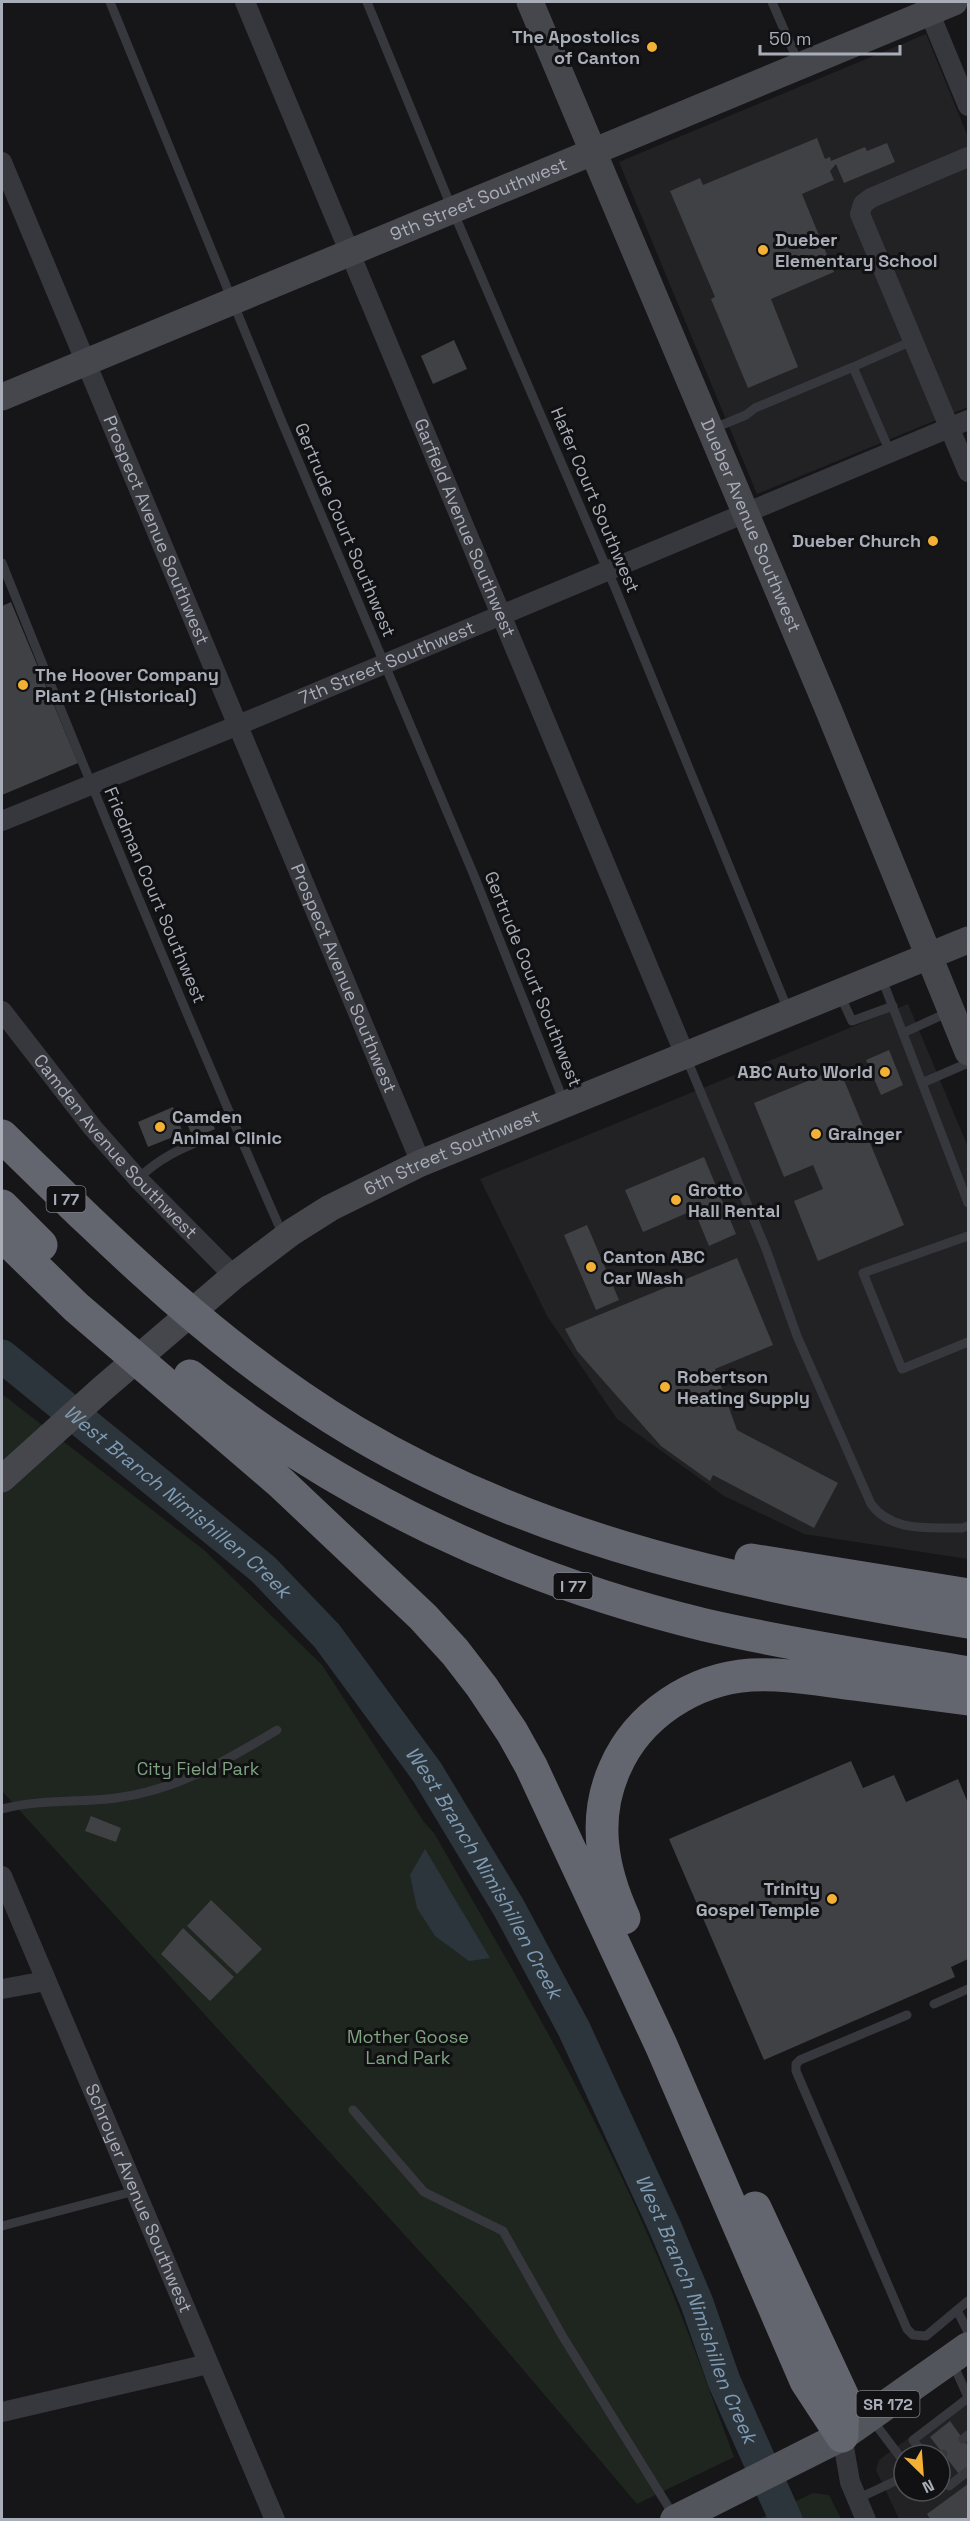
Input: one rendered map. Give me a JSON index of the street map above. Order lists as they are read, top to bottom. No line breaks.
{"streets":{"highway":["I 77"],"main road":["SR 172"],"street":["9th Street Southwest","Dueber Avenue Southwest","Garfield Avenue Southwest","Prospect Avenue Southwest","7th Street Southwest","Camden Avenue Southwest","6th Street Southwest","Schroyer Avenue Southwest"],"lane":["Hafer Court Southwest","Gertrude Court Southwest","Friedman Court Southwest"]},"crossings":[["9th Street Southwest","Hafer Court Southwest"],["9th Street Southwest","Dueber Avenue Southwest"],["9th Street Southwest","Garfield Avenue Southwest"],["9th Street Southwest","Prospect Avenue Southwest"],["9th Street Southwest","Gertrude Court Southwest"],["Hafer Court Southwest","7th Street Southwest"],["Hafer Court Southwest","6th Street Southwest"],["Dueber Avenue Southwest","7th Street Southwest"],["Dueber Avenue Southwest","6th Street Southwest"],["Garfield Avenue Southwest","7th Street Southwest"],["Garfield Avenue Southwest","6th Street Southwest"],["Prospect Avenue Southwest","7th Street Southwest"],["Prospect Avenue Southwest","6th Street Southwest"],["Gertrude Court Southwest","7th Street Southwest"],["Gertrude Court Southwest","6th Street Southwest"],["7th Street Southwest","Friedman Court Southwest"],["Friedman Court Southwest","6th Street Southwest"],["Camden Avenue Southwest","6th Street Southwest"]],"water":["West Branch Nimishillen Creek"],"parks":["City Field Park","Mother Goose Land Park"],"places":["The Apostolics of Canton","Dueber Elementary School","Dueber Church","The Hoover Company Plant 2 (Historical)","ABC Auto World","Camden Animal Clinic","Grainger","Grotto Hall Rental","Canton ABC Car Wash","Robertson Heating Supply","Trinity Gospel Temple"],"scale_bar":"50 m","north":"bottom right"}
